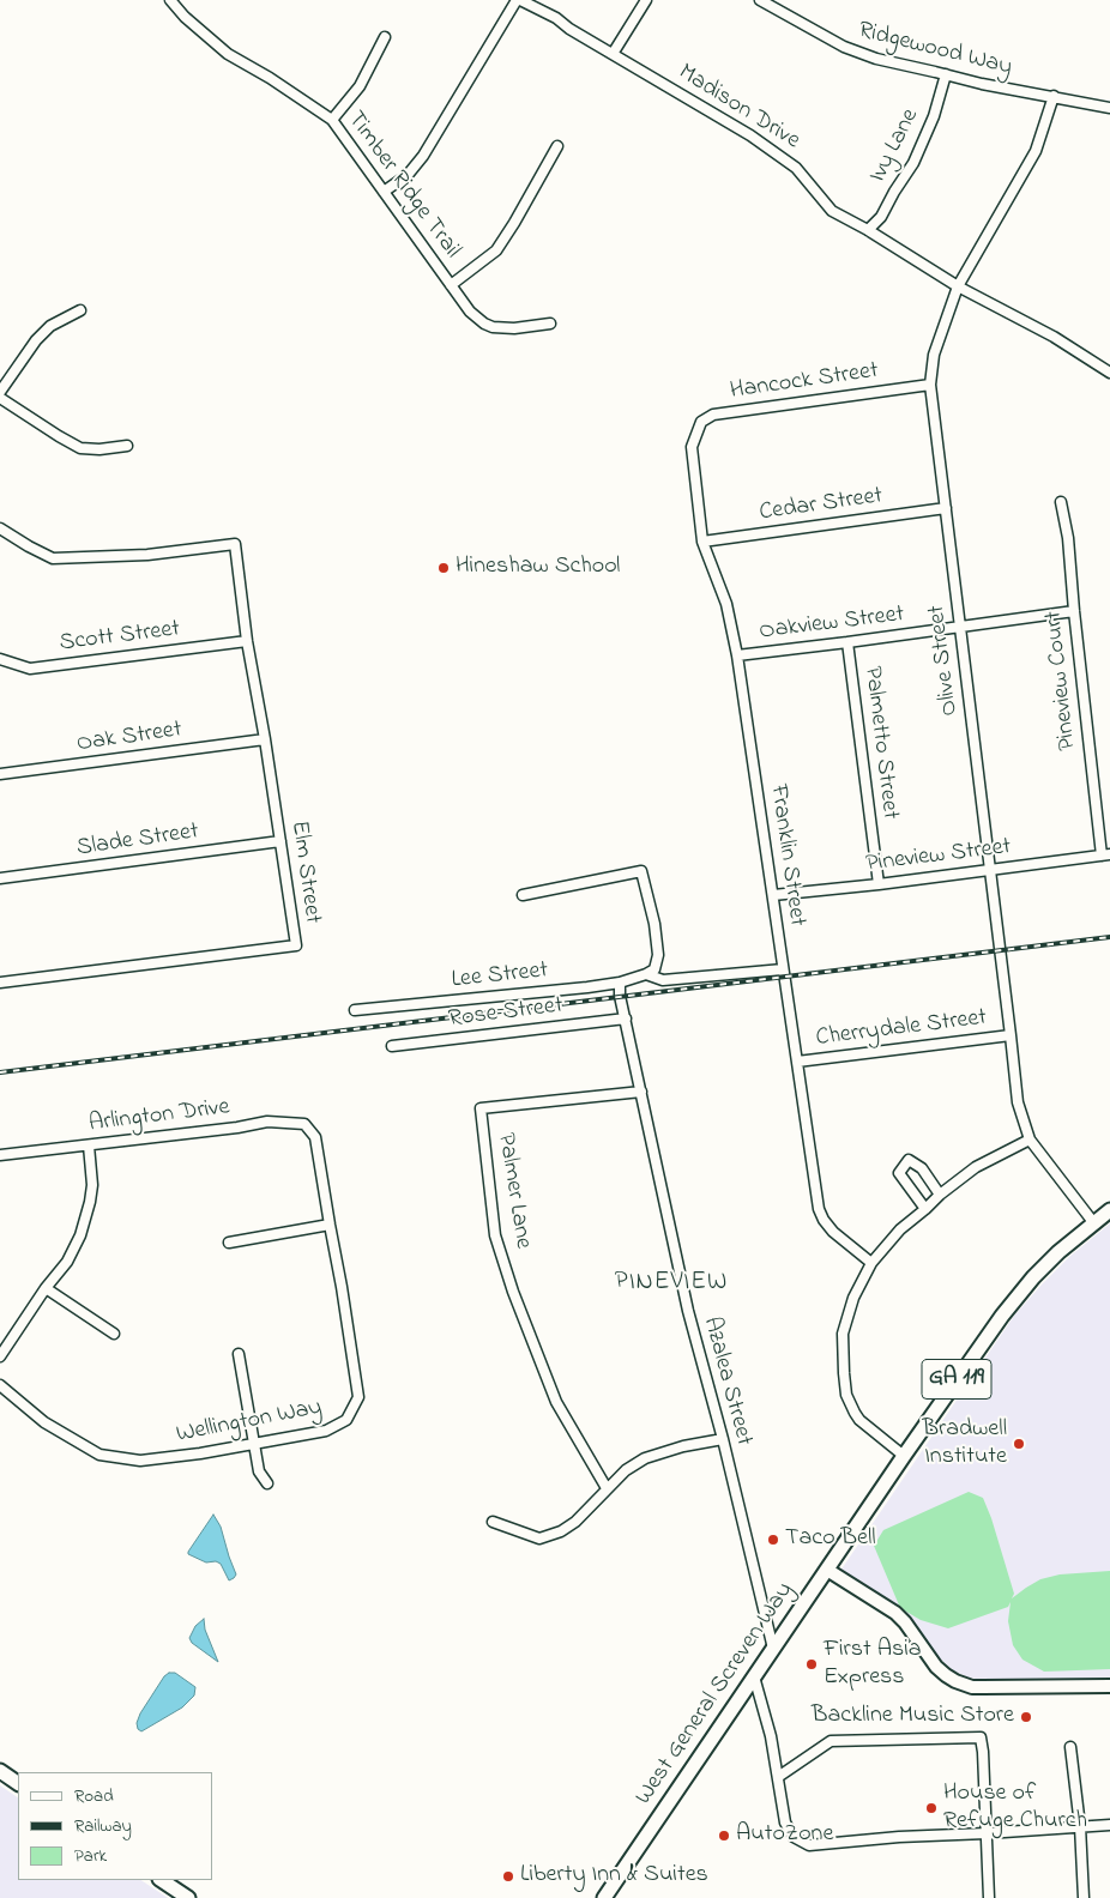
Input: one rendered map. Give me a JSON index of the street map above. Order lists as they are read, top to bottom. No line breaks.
{"streets":{"main road":["GA 119","West General Screven Way"],"street":["Ridgewood Way","Madison Drive","Ivy Lane","Timber Ridge Trail","Hancock Street","Cedar Street","Oakview Street","Scott Street","Olive Street","Pineview Court","Oak Street","Palmetto Street","Slade Street","Franklin Street","Pineview Street","Elm Street","Lee Street","Rose Street","Cherrydale Street","Arlington Drive","Palmer Lane","Azalea Street","Wellington Way"]},"crossings":[["Ridgewood Way","Ivy Lane"],["Ridgewood Way","Olive Street"],["Madison Drive","Ivy Lane"],["Madison Drive","Olive Street"],["Hancock Street","Olive Street"],["Hancock Street","Franklin Street"],["Cedar Street","Olive Street"],["Cedar Street","Franklin Street"],["Oakview Street","Olive Street"],["Oakview Street","Pineview Court"],["Oakview Street","Palmetto Street"],["Oakview Street","Franklin Street"],["Scott Street","Elm Street"],["Olive Street","Pineview Street"],["Olive Street","Cherrydale Street"],["Olive Street","West General Screven Way"],["Pineview Court","Pineview Street"],["Oak Street","Elm Street"],["Palmetto Street","Pineview Street"],["Slade Street","Elm Street"],["Franklin Street","Pineview Street"],["Franklin Street","Lee Street"],["Franklin Street","Cherrydale Street"],["Lee Street","Azalea Street"],["Rose Street","Azalea Street"],["Arlington Drive","Wellington Way"],["Palmer Lane","Azalea Street"],["Azalea Street","West General Screven Way"]],"districts":["PINEVIEW"],"places":["Hineshaw School","Bradwell Institute","Taco Bell","First Asia Express","Backline Music Store","House of Refuge Church","AutoZone","Liberty Inn & Suites"],"legend":["Road","Railway","Park"]}
